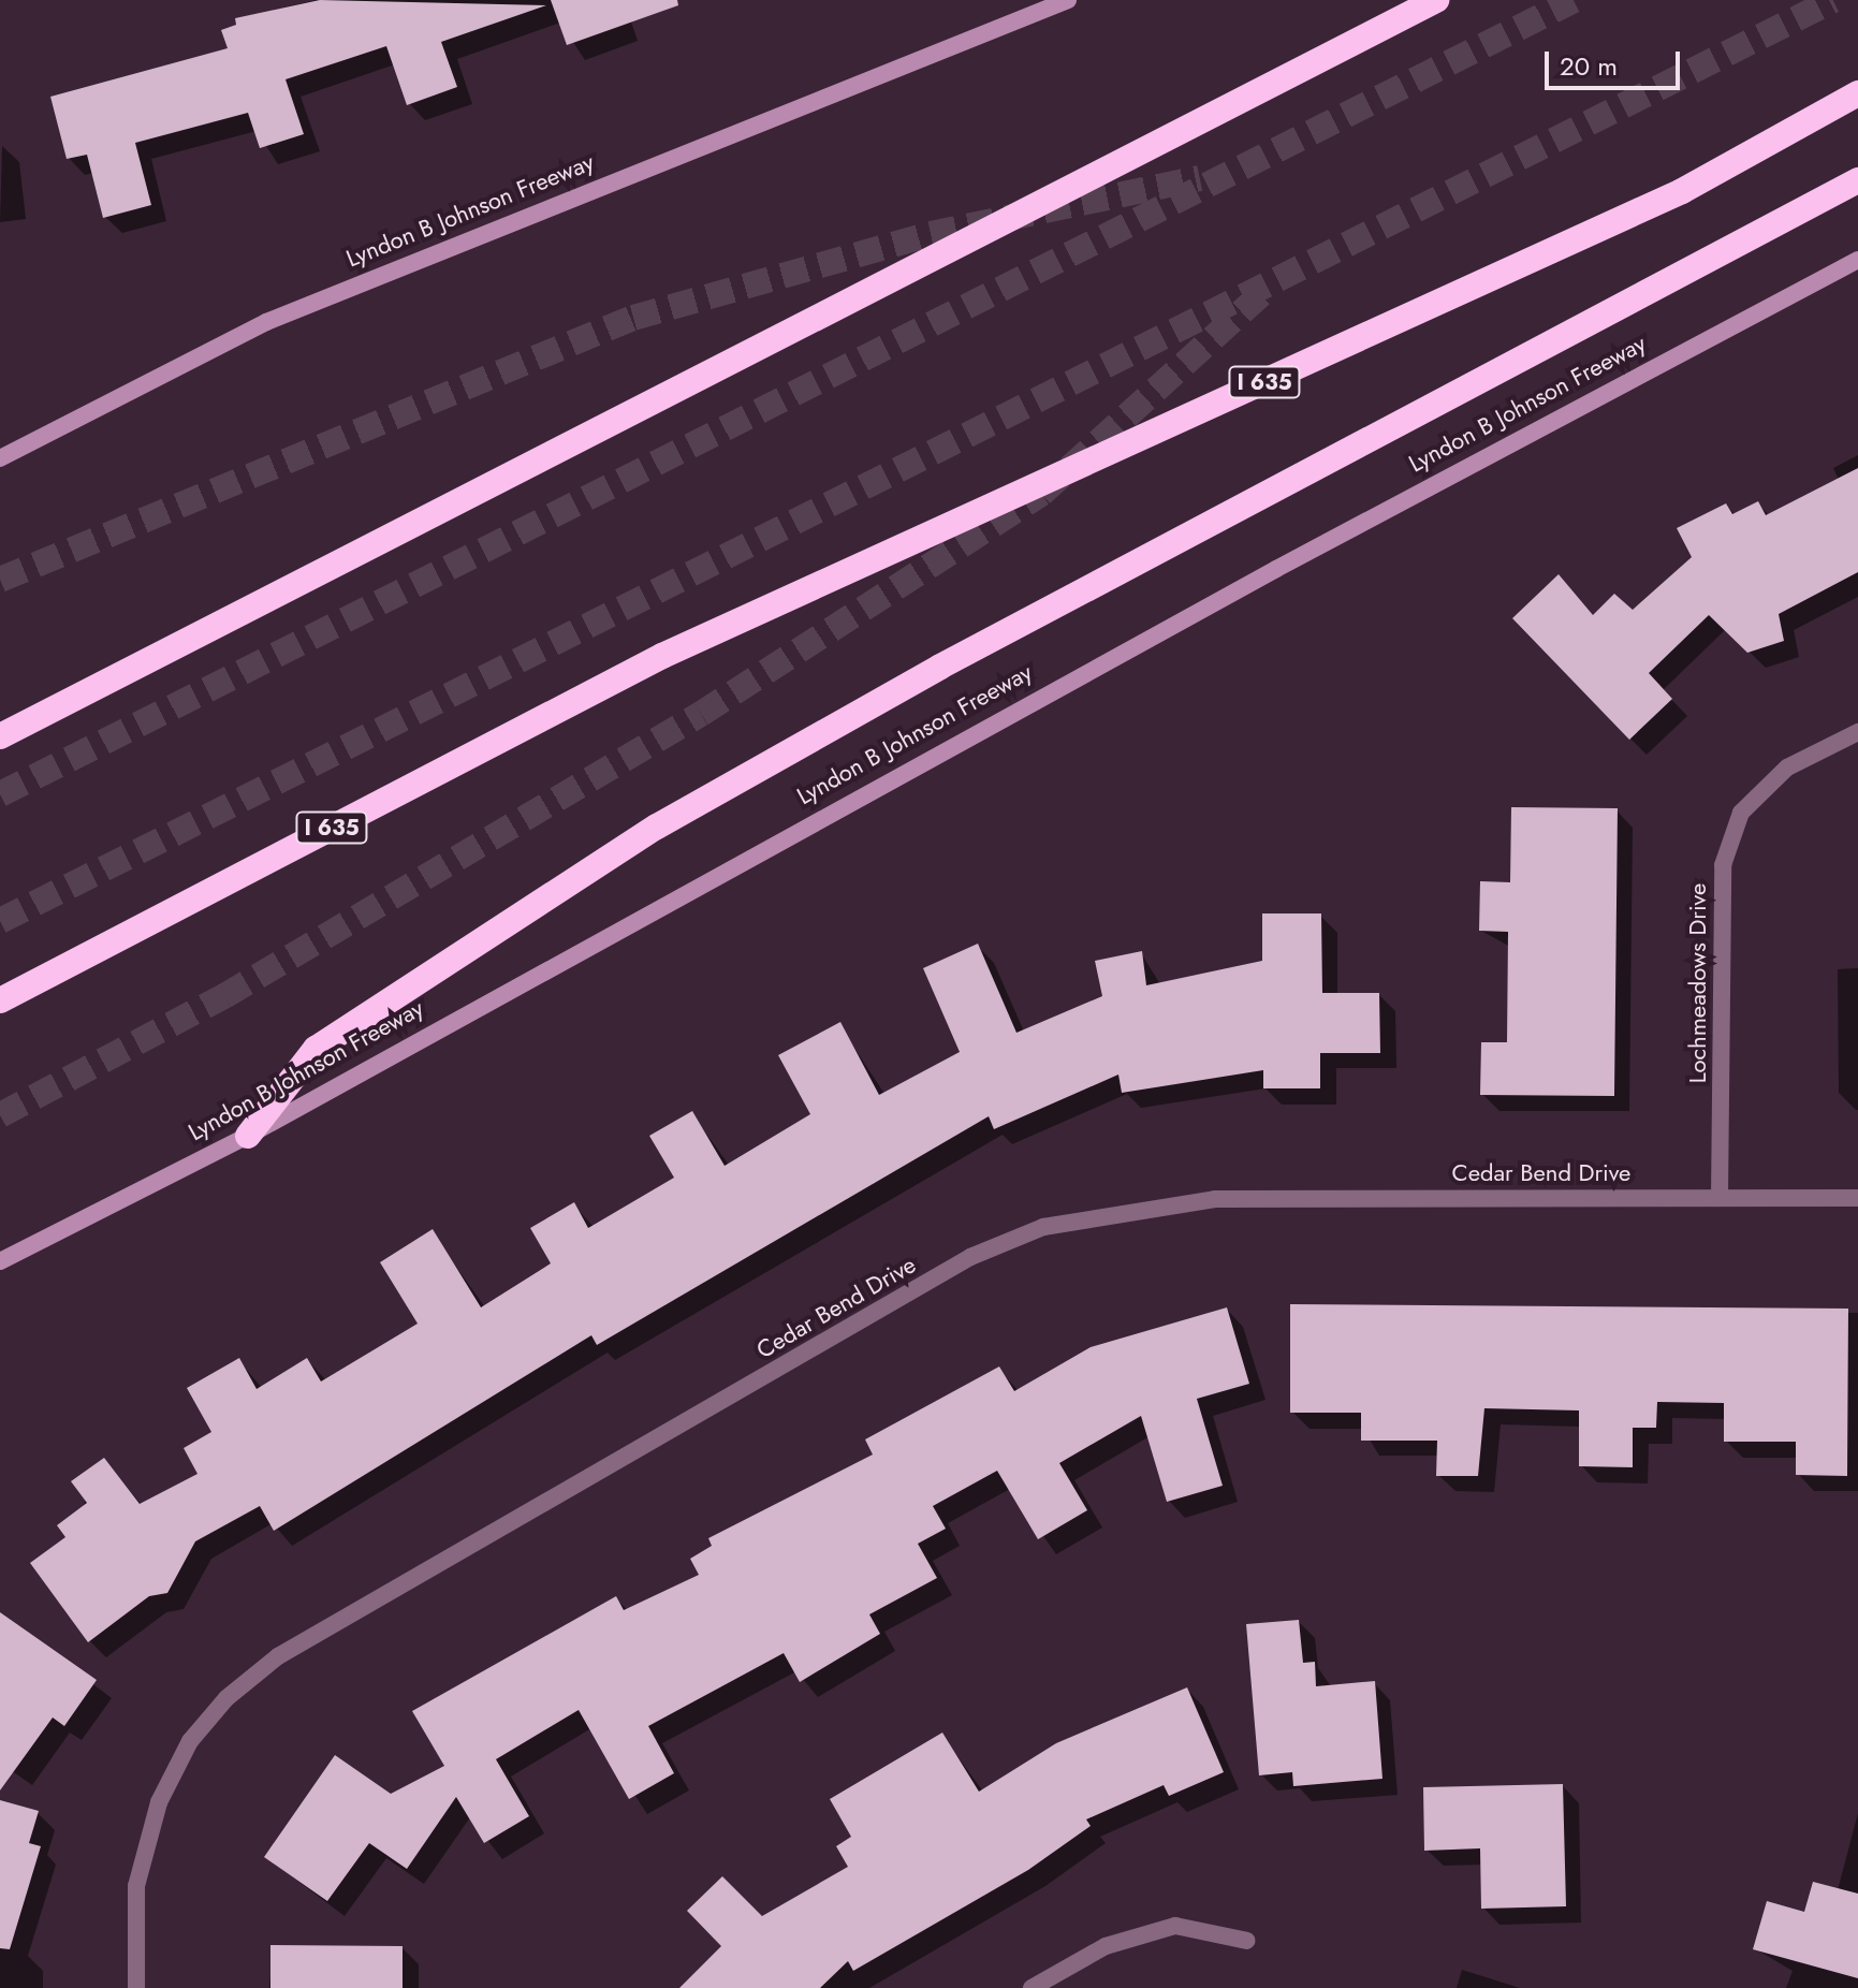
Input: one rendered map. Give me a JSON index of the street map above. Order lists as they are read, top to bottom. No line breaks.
{"streets":{"highway":["I 635"],"main road":["Lyndon B Johnson Freeway"],"street":["Lochmeadows Drive","Cedar Bend Drive"]},"crossings":[["Lochmeadows Drive","Cedar Bend Drive"]],"scale_bar":"20 m"}
